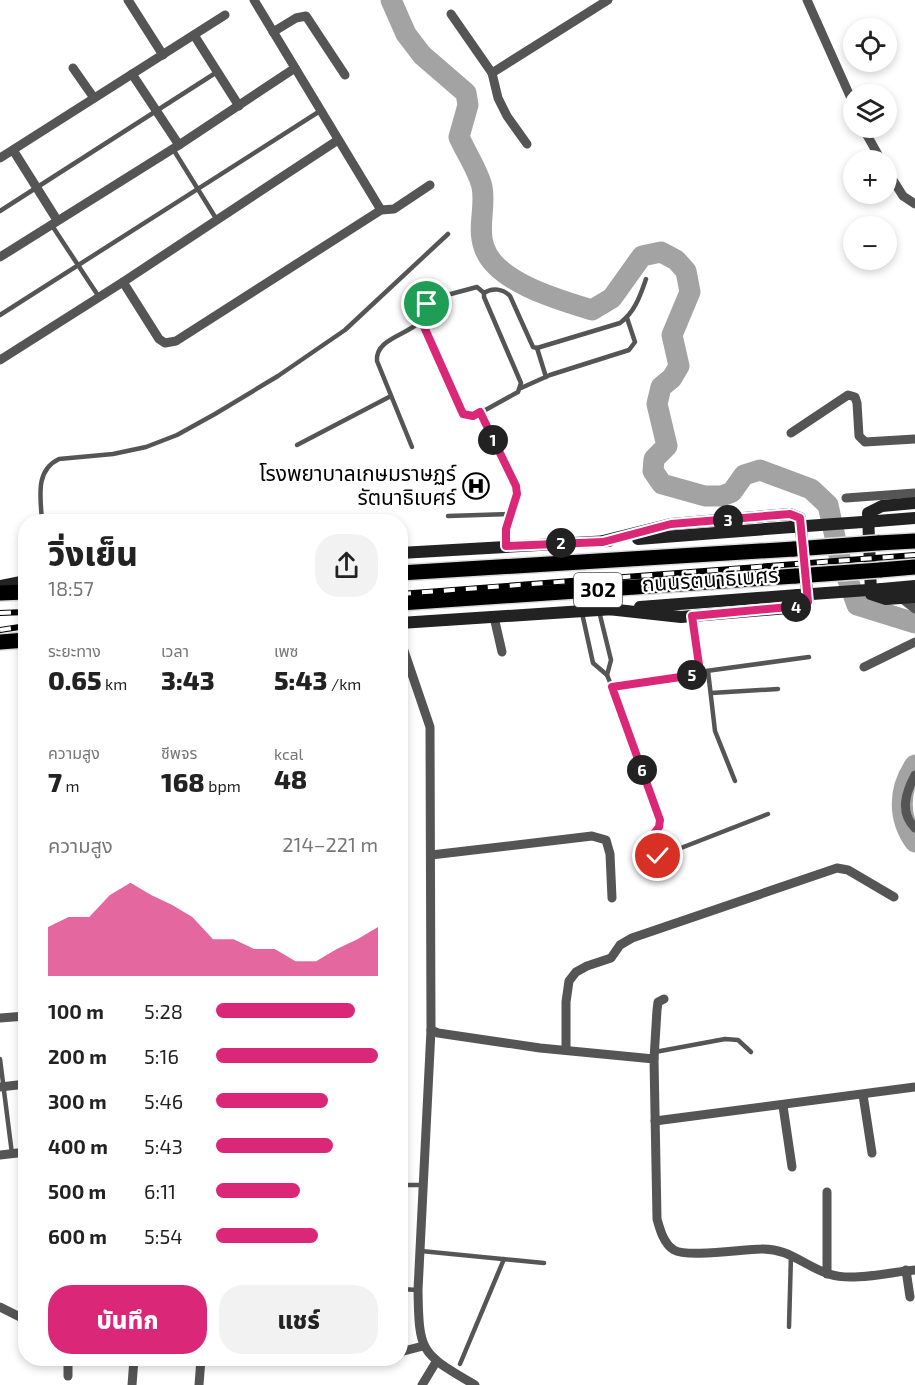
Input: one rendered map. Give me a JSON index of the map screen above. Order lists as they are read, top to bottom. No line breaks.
{"streets":{"main road":["ถนนรัตนาธิเบศร์","302"]},"places":{"hospital":["โรงพยาบาลเกษมราษฏร์ รัตนาธิเบศร์"]},"page":{"map_buttons":["+","−"],"pins":["1","3","2","4","5","6"],"heading":["วิ่งเย็น","18:57"],"stats":[["ระยะทาง","0.65 km"],["เวลา","3:43"],["เพซ","5:43 /km"],["ความสูง","7 m"],["ชีพจร","168 bpm"],["kcal","48"]],"chart":["ความสูง","214–221 m"],"list":[{"name":"100 m","note":"5:28"},{"name":"200 m","note":"5:16"},{"name":"300 m","note":"5:46"},{"name":"400 m","note":"5:43"},{"name":"500 m","note":"6:11"},{"name":"600 m","note":"5:54"}],"buttons":["บันทึก","แชร์"]}}
